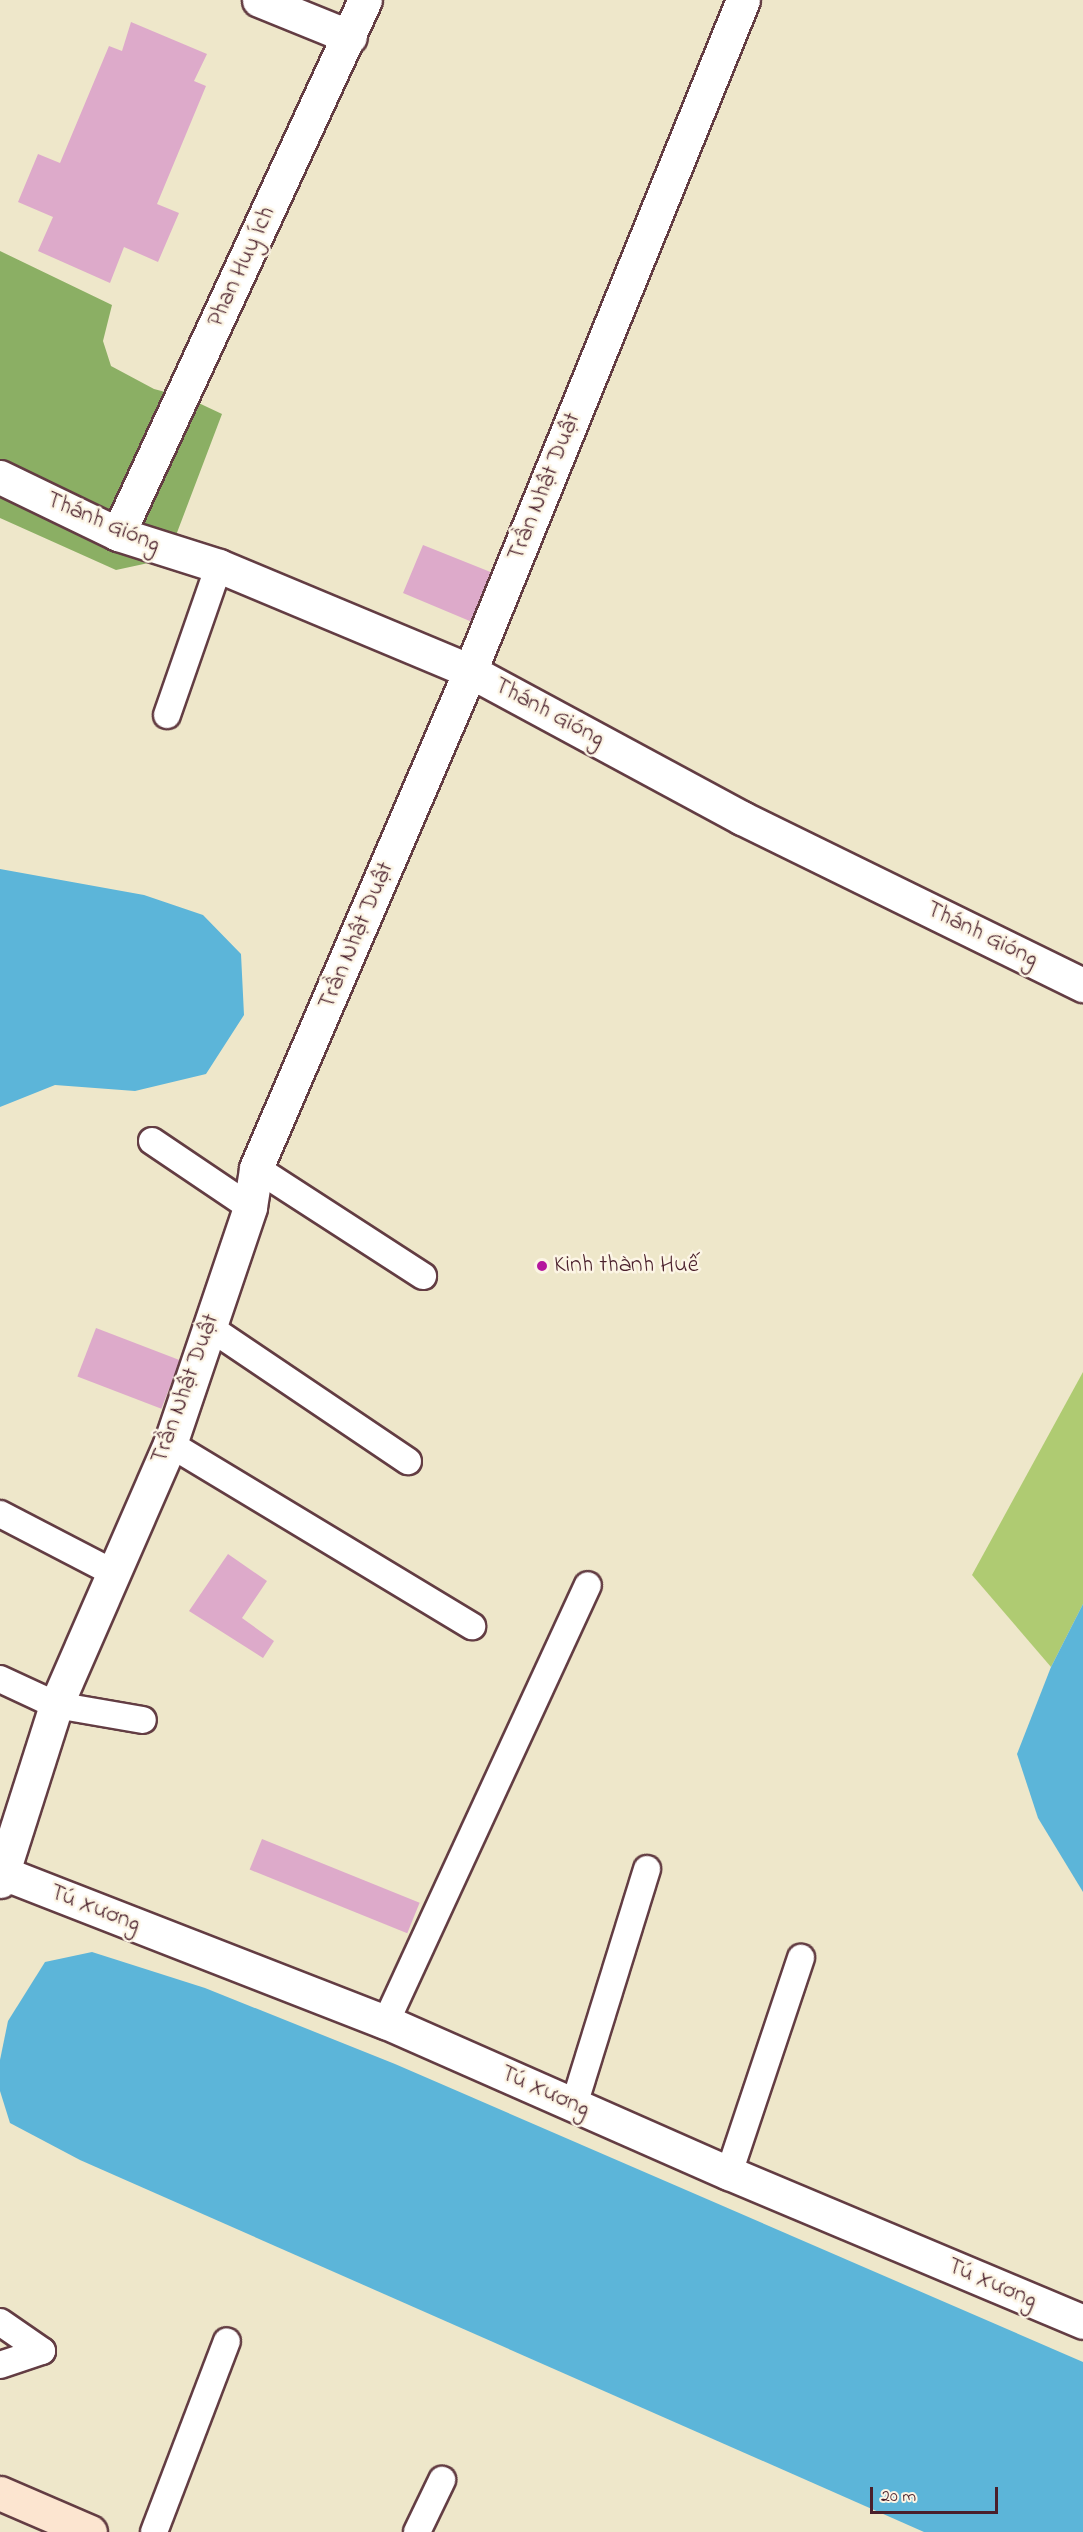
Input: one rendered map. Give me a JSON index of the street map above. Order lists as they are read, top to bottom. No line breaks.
{"streets":{"street":["Phan Huy Ích","Trần Nhật Duật","Thánh Gióng","Tú Xương"]},"crossings":[["Phan Huy Ích","Thánh Gióng"],["Trần Nhật Duật","Thánh Gióng"],["Trần Nhật Duật","Tú Xương"]],"places":["Kinh thành Huế"],"scale_bar":"20 m"}
